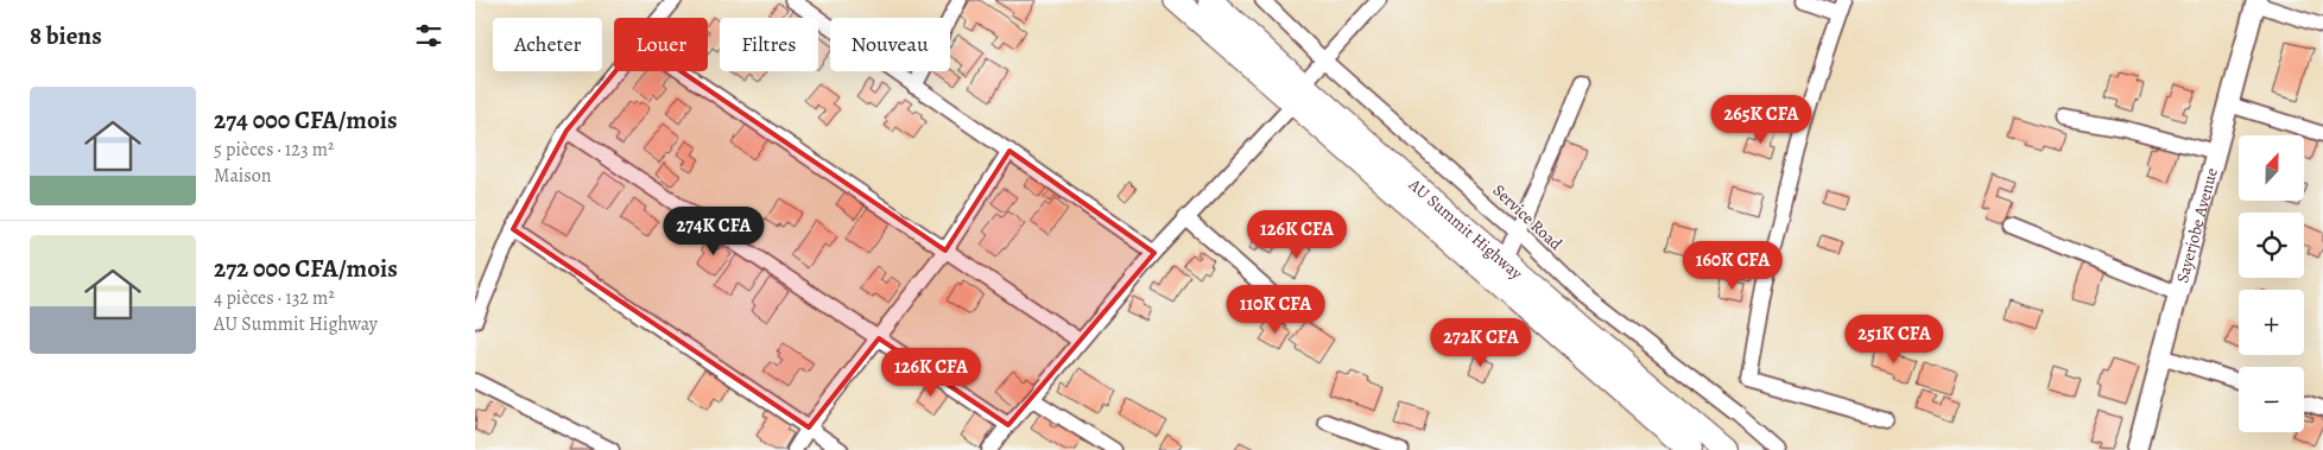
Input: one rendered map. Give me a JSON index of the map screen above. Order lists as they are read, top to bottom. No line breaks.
{"streets":{"main road":["AU Summit Highway"],"street":["Service Road","Sayerjobe Avenue"]},"north":"top","page":{"heading":"8 biens","chip":["Acheter","Louer","Filtres","Nouveau"],"list":[{"name":"274 000 CFA/mois","note":"5 pièces · 123 m² · Maison"},{"name":"272 000 CFA/mois","note":"4 pièces · 132 m² · AU Summit Highway"}],"price":["265K CFA","274K CFA","126K CFA","160K CFA","110K CFA","251K CFA","272K CFA","126K CFA"],"map_buttons":["+","−"]}}
